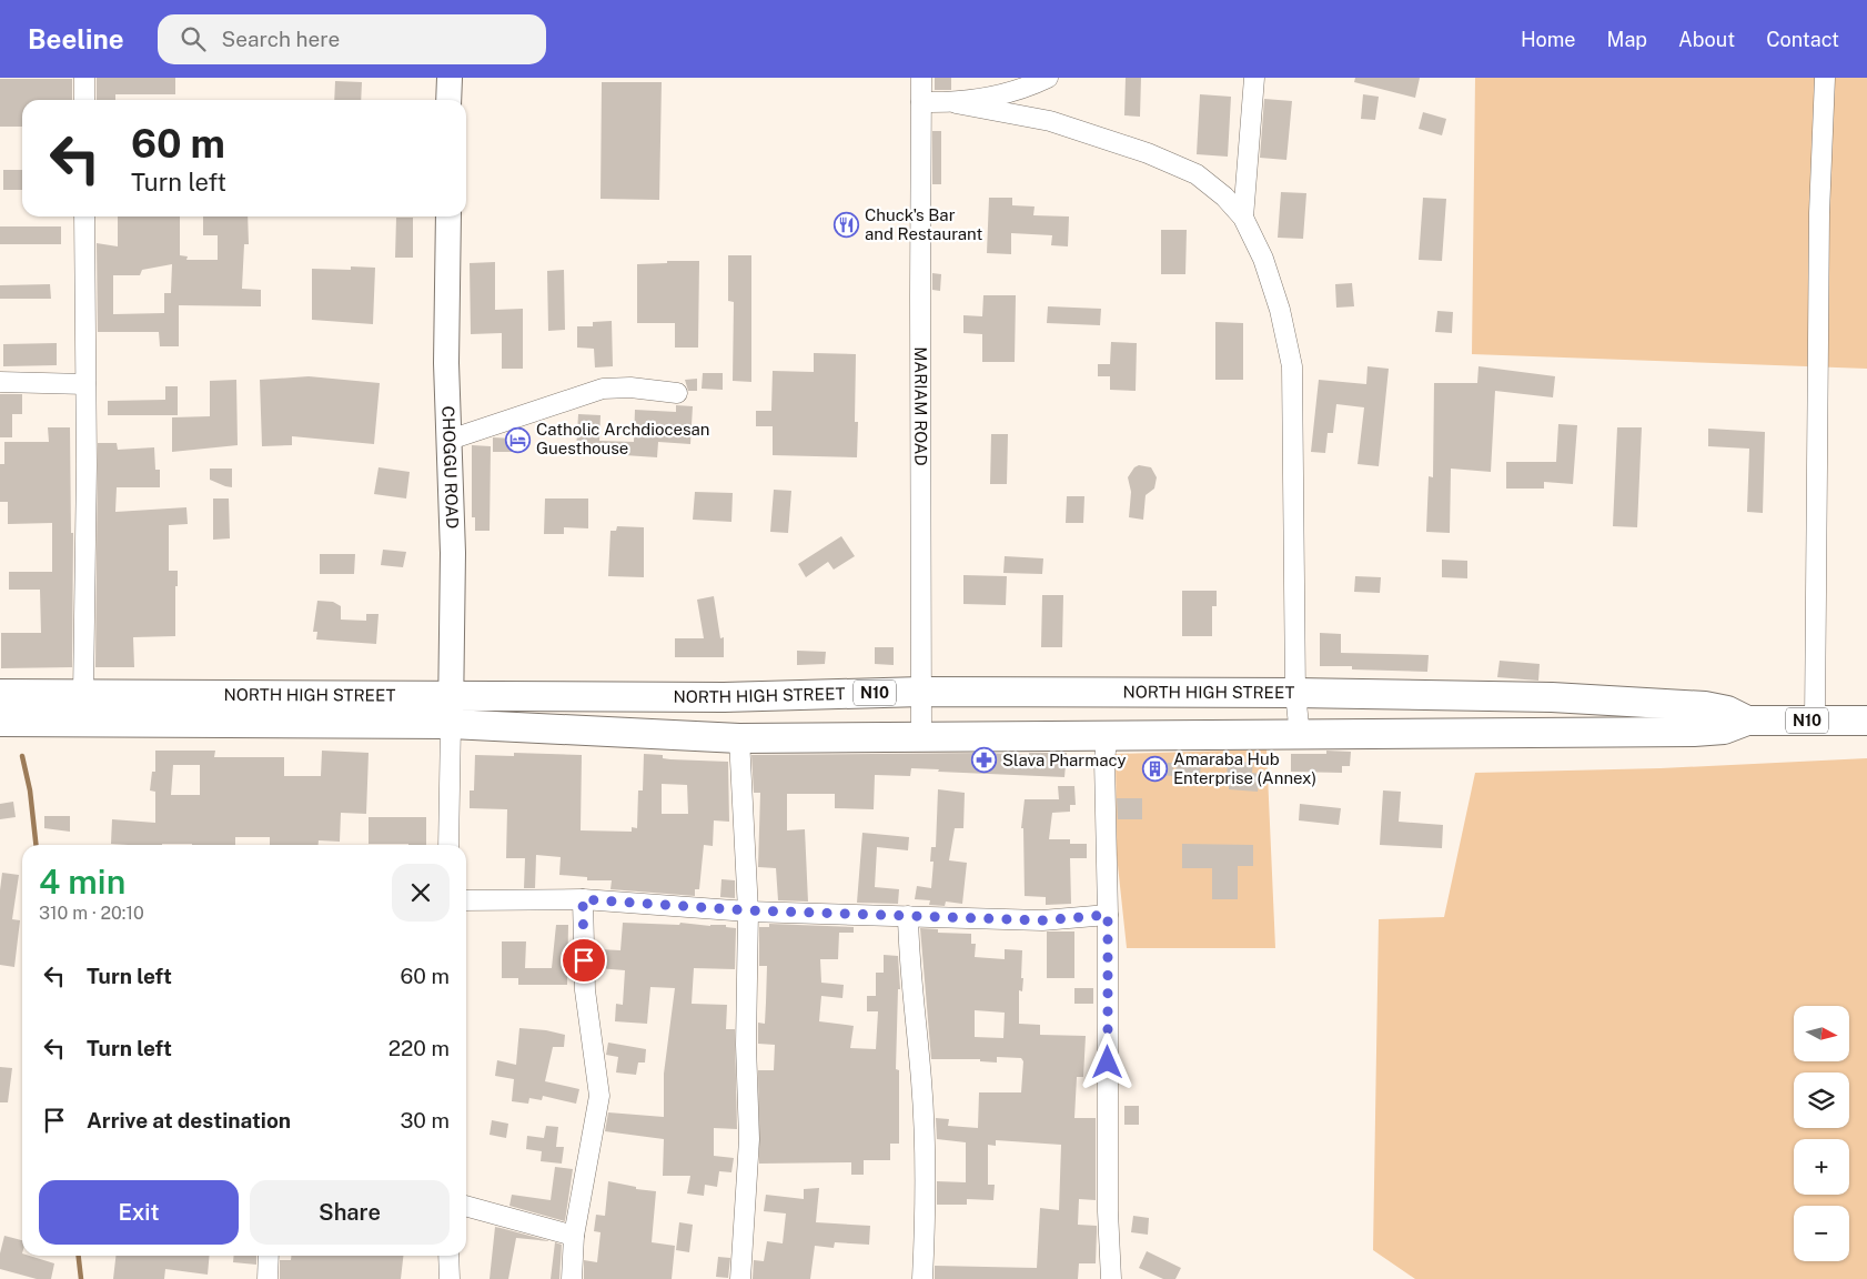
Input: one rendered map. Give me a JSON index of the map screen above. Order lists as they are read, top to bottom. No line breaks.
{"streets":{"highway":["N10","NORTH HIGH STREET"],"main road":["CHOGGU ROAD"],"street":["MARIAM ROAD"]},"crossings":[["MARIAM ROAD","NORTH HIGH STREET"],["CHOGGU ROAD","NORTH HIGH STREET"]],"places":{"restaurant":["Chuck's Bar and Restaurant"],"hotel":["Catholic Archdiocesan Guesthouse"],"pharmacy":["Slava Pharmacy"],"building":["Amaraba Hub Enterprise (Annex)"]},"north":"right","page":{"header":"Beeline","search":"Search here","nav":["Home","Map","About","Contact"],"turn":["60 m","Turn left"],"heading":["4 min","310 m · 20:10"],"list":[{"name":"Turn left","value":"60 m"},{"name":"Turn left","value":"220 m"},{"name":"Arrive at destination","value":"30 m"}],"map_buttons":["+","−"],"buttons":["Exit","Share"]}}
